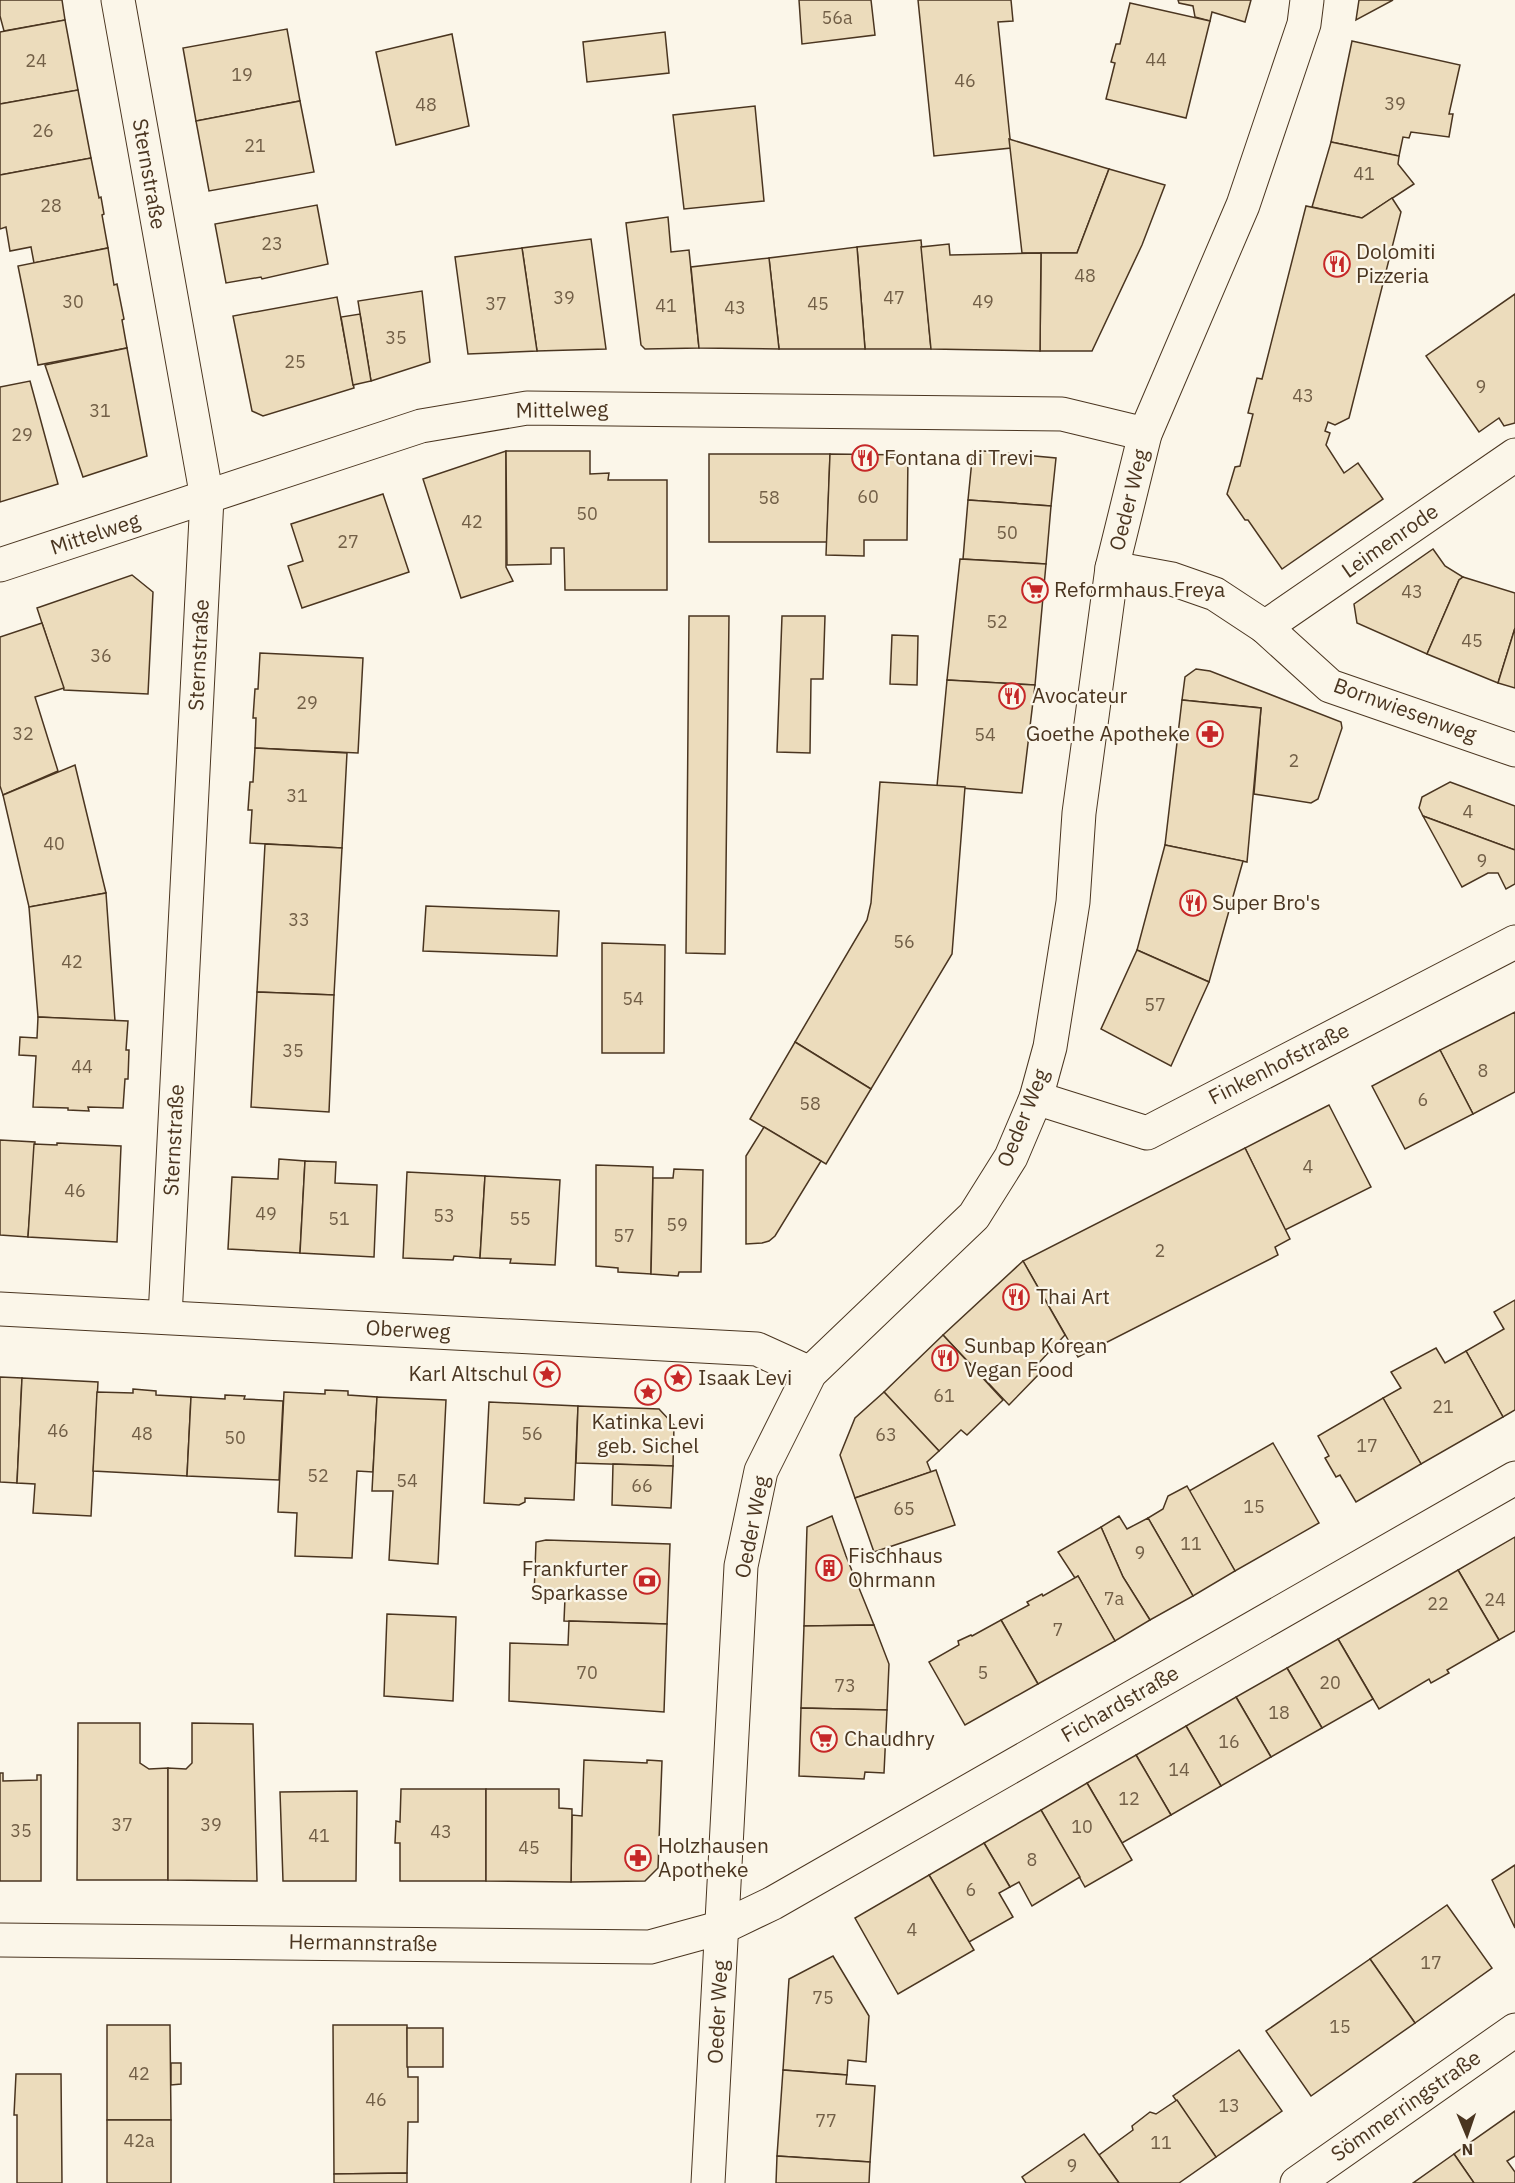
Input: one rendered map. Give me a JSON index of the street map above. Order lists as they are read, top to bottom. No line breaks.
{"streets":{"street":["Sternstraße","Mittelweg","Oeder Weg","Leimenrode","Bornwiesenweg","Finkenhofstraße","Oberweg","Fichardstraße","Hermannstraße","Sömmerringstraße"]},"crossings":[["Sternstraße","Mittelweg"],["Sternstraße","Oberweg"],["Mittelweg","Oeder Weg"],["Oeder Weg","Bornwiesenweg"],["Oeder Weg","Finkenhofstraße"],["Oeder Weg","Oberweg"],["Oeder Weg","Fichardstraße"],["Oeder Weg","Hermannstraße"],["Leimenrode","Bornwiesenweg"],["Fichardstraße","Hermannstraße"]],"places":{"restaurant":["Dolomiti Pizzeria","Fontana di Trevi","Avocateur","Super Bro's","Thai Art","Sunbap Korean Vegan Food"],"supermarket":["Reformhaus Freya","Chaudhry"],"pharmacy":["Goethe Apotheke","Holzhausen Apotheke"],"place":["Karl Altschul","Isaak Levi","Katinka Levi geb. Sichel"],"building":["Fischhaus Ohrmann"],"bank":["Frankfurter Sparkasse"]},"house_numbers":["56a","44","24","19","46","39","48","26","21","41","28","23","48","39","47","30","49","37","45","41","43","35","25","9","43","31","29","60","58","50","42","50","27","43","52","45","36","29","32","54","2","31","4","40","9","33","56","42","54","57","35","44","8","6","58","4","46","49","53","51","55","59","57","2","61","21","46","48","56","63","50","17","52","54","66","15","65","11","9","7a","24","22","7","70","5","20","73","18","16","14","12","37","39","10","35","43","41","45","8","6","4","17","75","15","42","46","13","77","42a","11","9"],"north":"bottom"}
